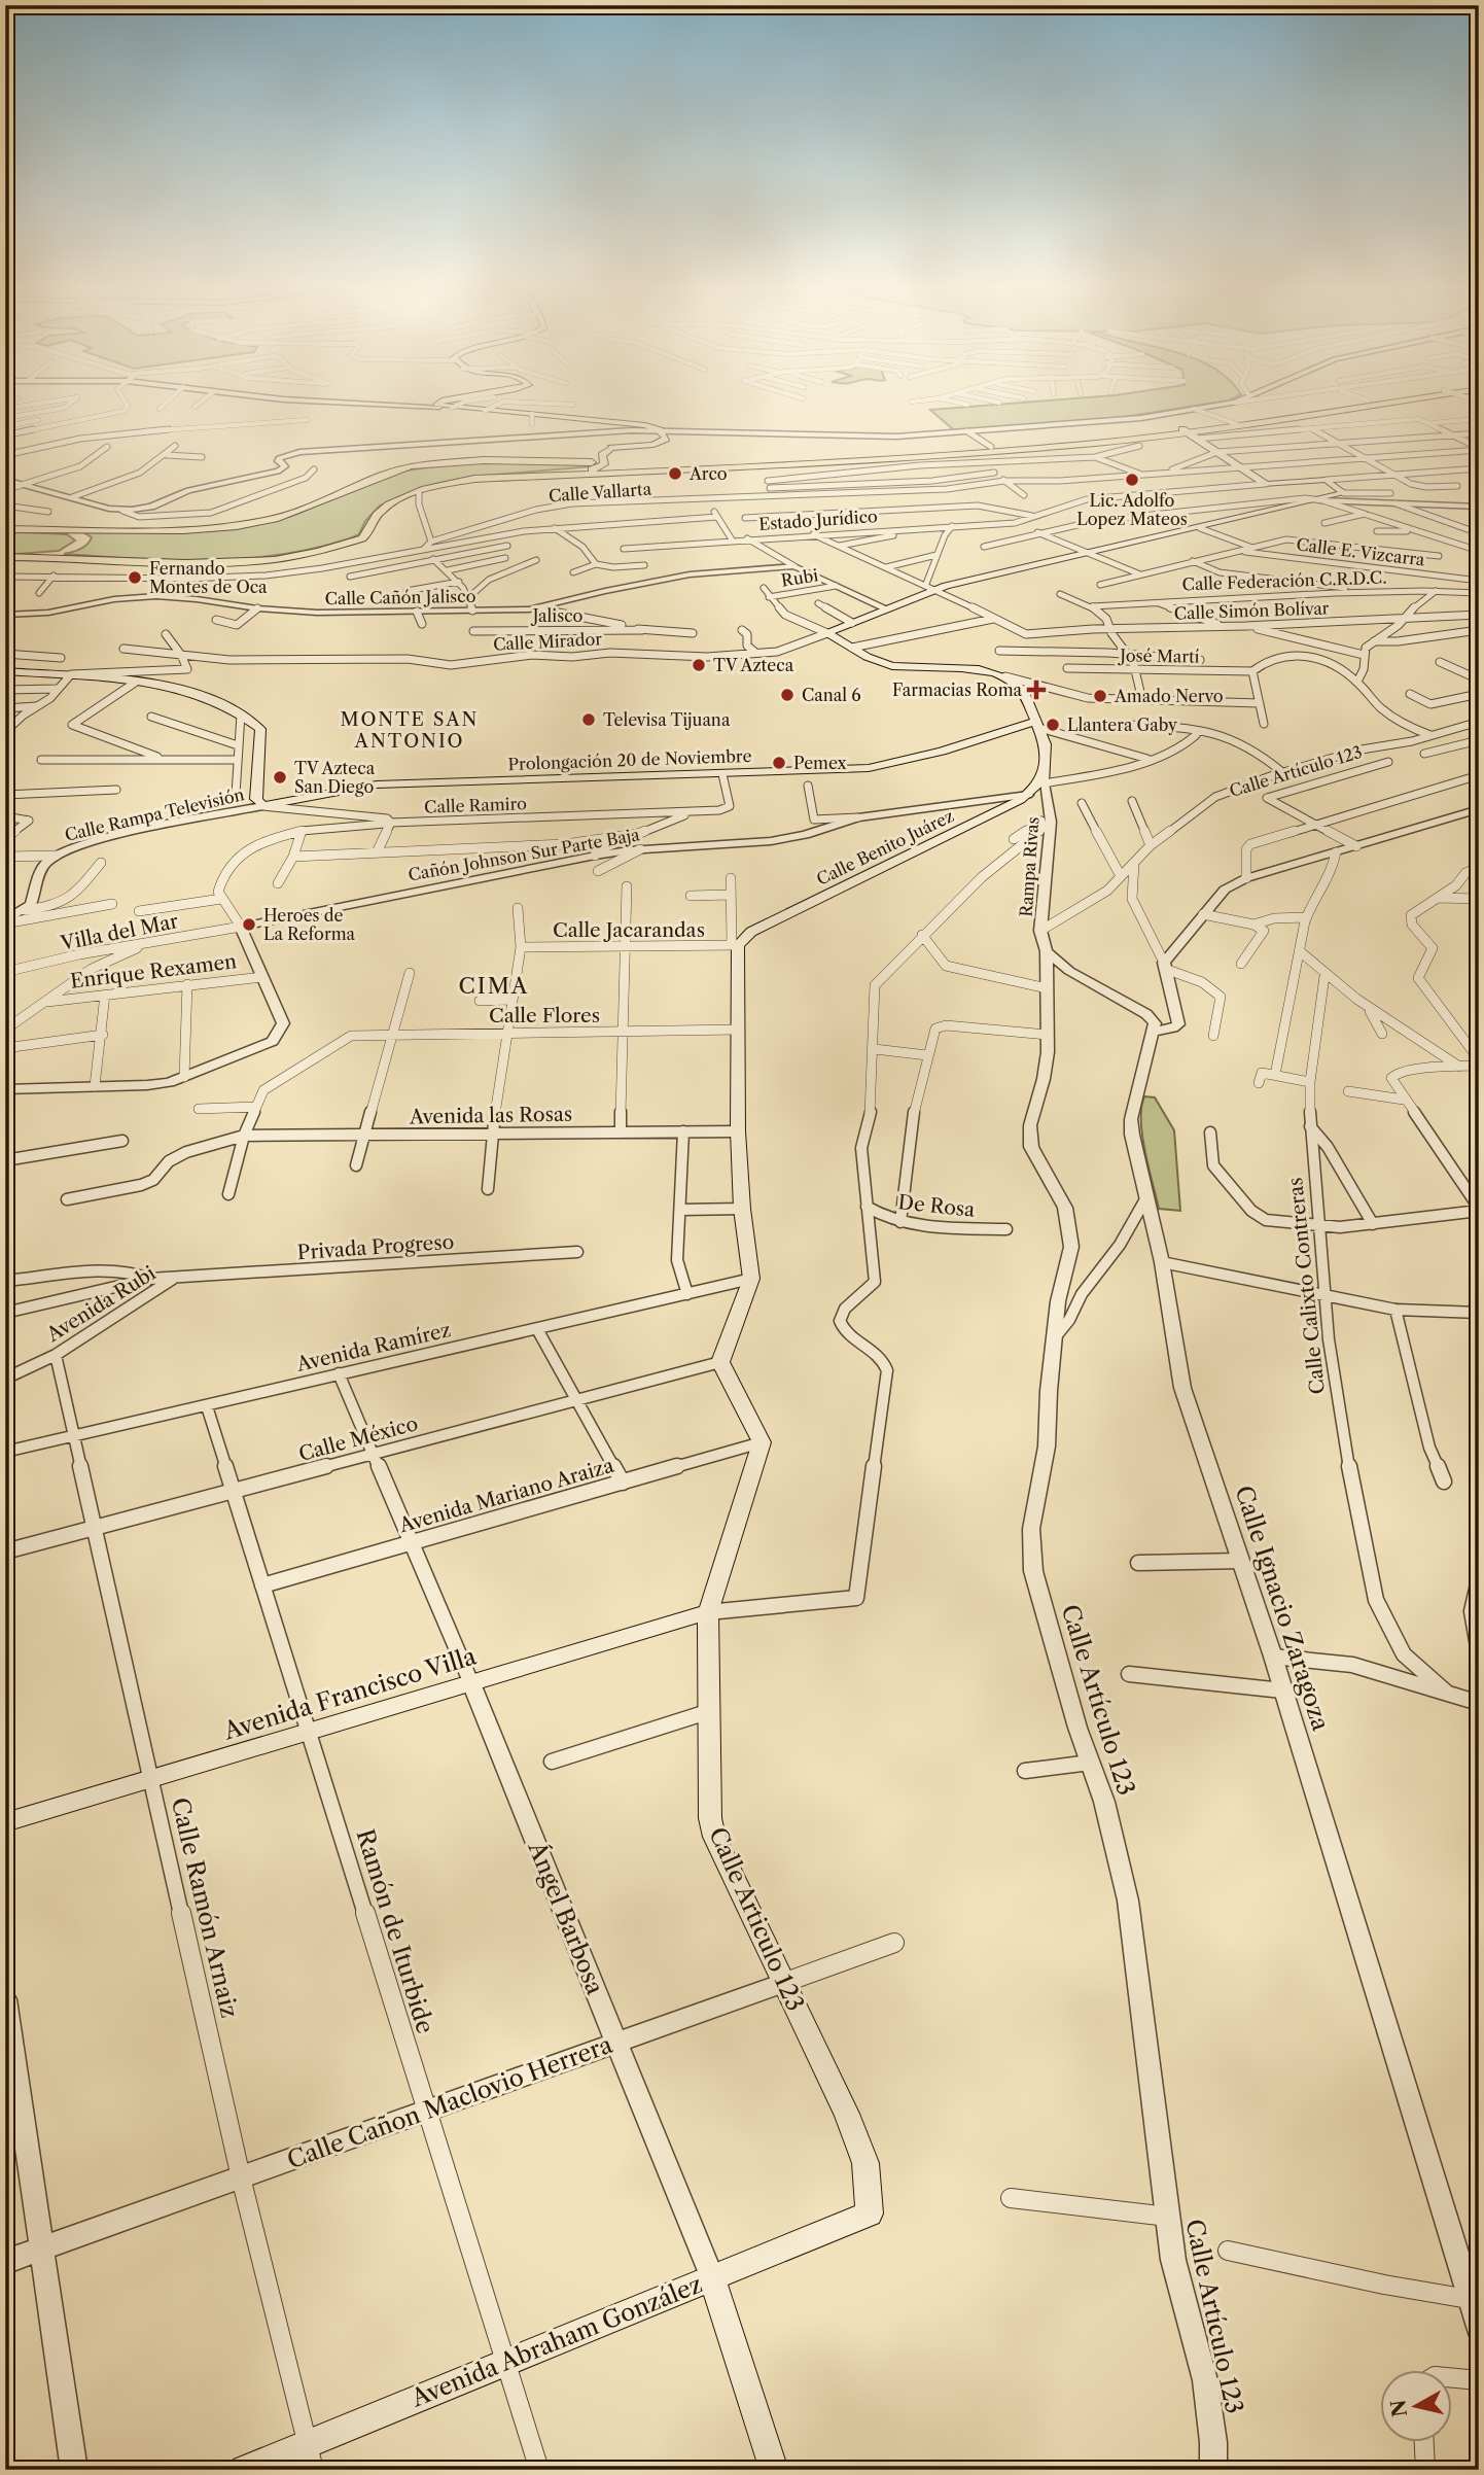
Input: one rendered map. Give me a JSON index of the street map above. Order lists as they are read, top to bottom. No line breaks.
{"streets":{"main road":["Prolongación 20 de Noviembre","Calle Benito Juárez","Avenida Francisco Villa","Ángel Barbosa","Calle Articulo 123","Avenida Abraham González"],"street":["Calle Vallarta","Estado Jurídico","Calle E. Vizcarra","Rubi","Calle Federación C.R.D.C.","Calle Cañón Jalisco","Calle Simón Bolívar","Jalisco","Calle Mirador","José Martí","Calle Artículo 123","Calle Ramiro","Calle Rampa Televisión","Cañón Johnson Sur Parte Baja","Rampa Rivas","Calle Jacarandas","Villa del Mar","Enrique Rexamen","Calle Flores","Avenida las Rosas","De Rosa","Privada Progreso","Calle Calixto Contreras","Avenida Rubi","Avenida Ramírez","Calle México","Avenida Mariano Araiza","Calle Ignacio Zaragoza","Calle Ramón Arnaiz","Ramón de Iturbide","Calle Cañon Maclovio Herrera"]},"crossings":[["Prolongación 20 de Noviembre","Calle Ramiro"],["Prolongación 20 de Noviembre","Calle Rampa Televisión"],["Calle Artículo 123","Rampa Rivas"],["Calle Ramiro","Calle Rampa Televisión"],["Calle Benito Juárez","Cañón Johnson Sur Parte Baja"],["Calle Benito Juárez","Rampa Rivas"],["Calle Benito Juárez","Calle Jacarandas"],["Cañón Johnson Sur Parte Baja","Villa del Mar"],["Privada Progreso","Avenida Rubi"],["Avenida Rubi","Calle Ramón Arnaiz"],["Avenida Ramírez","Calle Ramón Arnaiz"],["Avenida Ramírez","Ángel Barbosa"],["Avenida Ramírez","Ramón de Iturbide"],["Calle México","Calle Ramón Arnaiz"],["Calle México","Ángel Barbosa"],["Calle México","Ramón de Iturbide"],["Avenida Mariano Araiza","Ángel Barbosa"],["Avenida Mariano Araiza","Calle Articulo 123"],["Avenida Mariano Araiza","Ramón de Iturbide"],["Avenida Francisco Villa","Calle Ramón Arnaiz"],["Avenida Francisco Villa","Ángel Barbosa"],["Avenida Francisco Villa","Calle Articulo 123"],["Avenida Francisco Villa","Ramón de Iturbide"],["Calle Ramón Arnaiz","Calle Cañon Maclovio Herrera"],["Calle Ramón Arnaiz","Avenida Abraham González"],["Ángel Barbosa","Calle Cañon Maclovio Herrera"],["Ángel Barbosa","Avenida Abraham González"],["Calle Articulo 123","Calle Cañon Maclovio Herrera"],["Calle Articulo 123","Avenida Abraham González"],["Ramón de Iturbide","Calle Cañon Maclovio Herrera"],["Ramón de Iturbide","Avenida Abraham González"]],"districts":["MONTE SAN ANTONIO","CIMA"],"places":{"other":["Arco","Lic. Adolfo Lopez Mateos","Fernando Montes de Oca","TV Azteca","Canal 6","Amado Nervo","Televisa Tijuana","Llantera Gaby","Pemex","TV Azteca San Diego","Heroes de La Reforma"],"health":["Farmacias Roma"]},"north":"left"}
